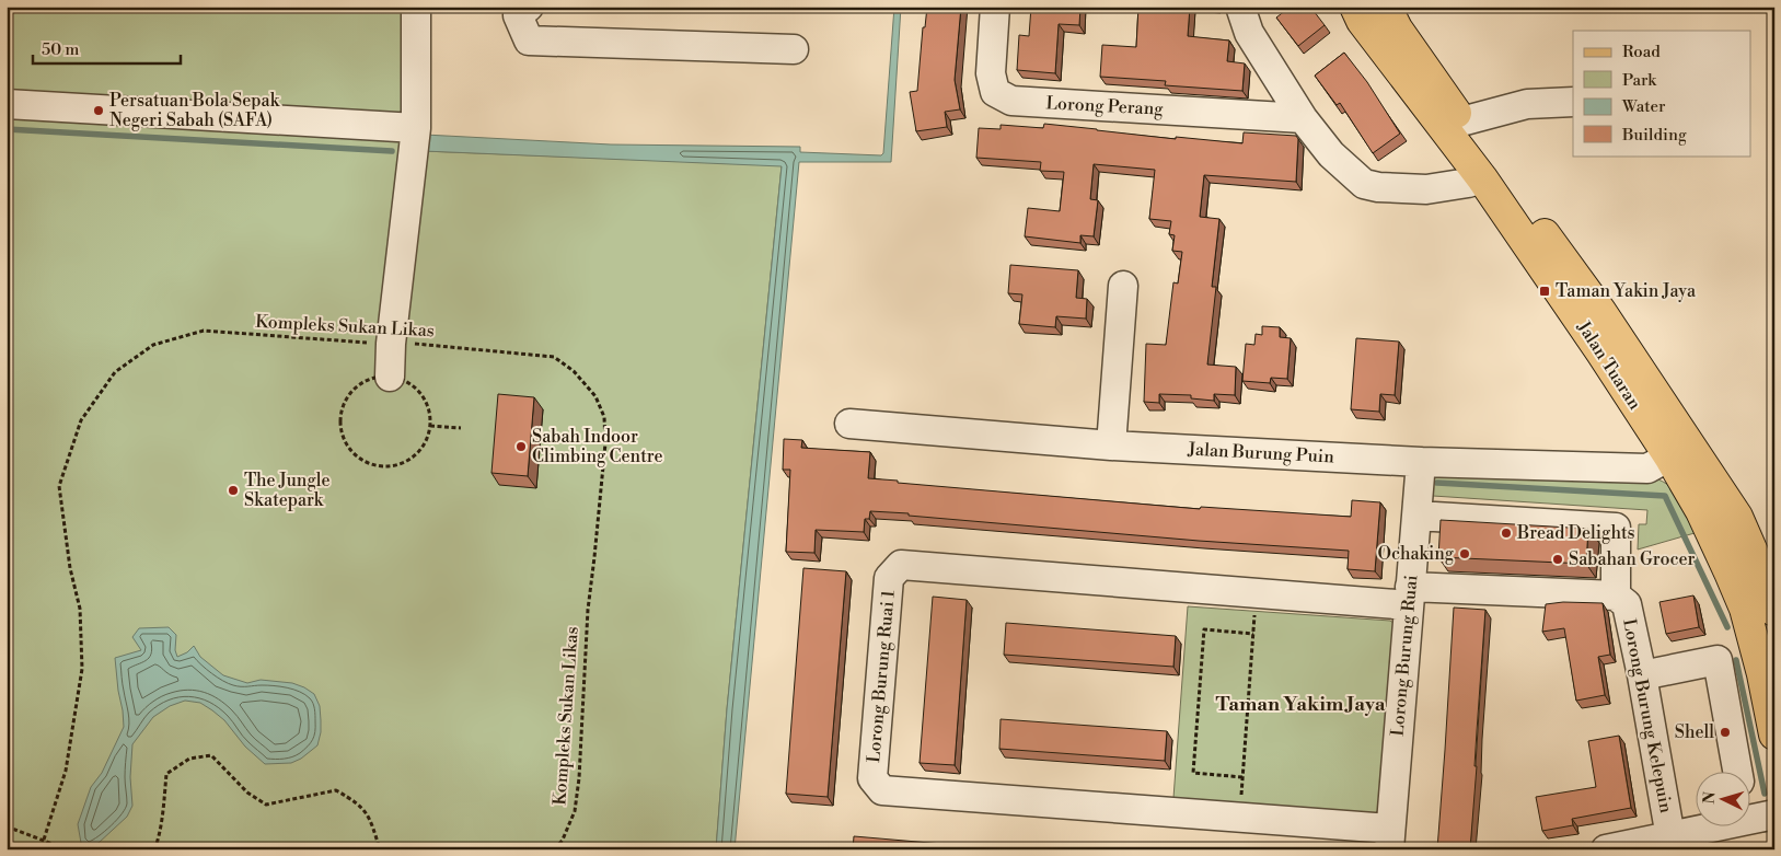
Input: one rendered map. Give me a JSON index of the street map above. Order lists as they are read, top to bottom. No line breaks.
{"streets":{"main road":["Jalan Tuaran"],"street":["Lorong Perang","Jalan Burung Puin","Lorong Burung Ruai","Lorong Burung Ruai 1","Lorong Burung Kelepuin"],"path":["Kompleks Sukan Likas"]},"crossings":[["Jalan Tuaran","Jalan Burung Puin"],["Jalan Burung Puin","Lorong Burung Ruai"],["Lorong Burung Ruai","Lorong Burung Ruai 1"],["Lorong Burung Ruai","Lorong Burung Kelepuin"],["Lorong Burung Ruai 1","Lorong Burung Kelepuin"]],"districts":["Taman Yakim Jaya"],"places":{"other":["Persatuan Bola Sepak Negeri Sabah (SAFA)","Sabah Indoor Climbing Centre","The Jungle Skatepark","Bread Delights","Ochaking","Sabahan Grocer","Shell"],"transit":["Taman Yakin Jaya"]},"legend":["Road","Park","Water","Building"],"scale_bar":"50 m","north":"left"}
